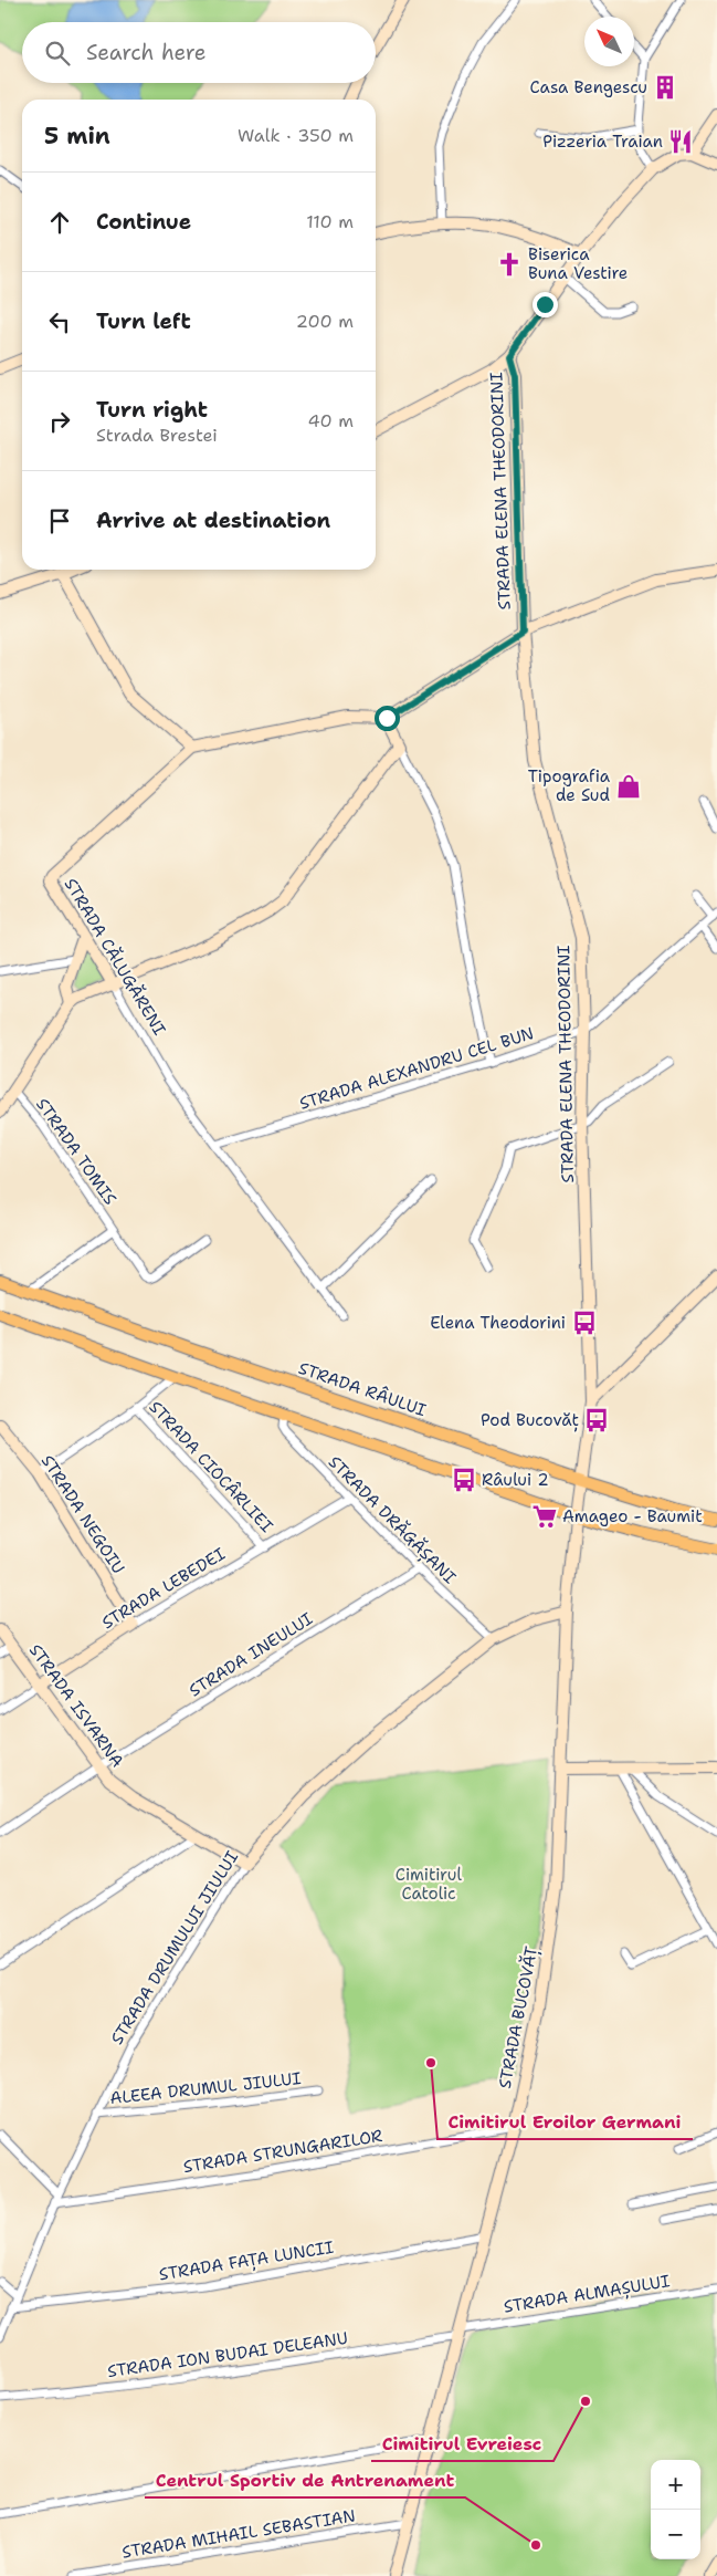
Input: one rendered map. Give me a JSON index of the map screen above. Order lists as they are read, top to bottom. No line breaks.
{"streets":{"main road":["STRADA RÂULUI"],"street":["STRADA ELENA THEODORINI","STRADA CĂLUGĂRENI","STRADA ALEXANDRU CEL BUN","STRADA TOMIS","STRADA CIOCÂRLIEI","STRADA NEGOIU","STRADA DRĂGĂȘANI","STRADA LEBEDEI","STRADA INEULUI","STRADA ISVARNA","STRADA DRUMULUI JIULUI","STRADA BUCOVĂȚ","ALEEA DRUMUL JIULUI","STRADA STRUNGARILOR","STRADA FAȚA LUNCII","STRADA ALMAȘULUI","STRADA ION BUDAI DELEANU","STRADA MIHAIL SEBASTIAN"]},"crossings":[["STRADA ELENA THEODORINI","STRADA ALEXANDRU CEL BUN"],["STRADA ELENA THEODORINI","STRADA RÂULUI"],["STRADA ELENA THEODORINI","STRADA BUCOVĂȚ"],["STRADA CĂLUGĂRENI","STRADA ALEXANDRU CEL BUN"],["STRADA TOMIS","STRADA RÂULUI"],["STRADA CIOCÂRLIEI","STRADA LEBEDEI"],["STRADA NEGOIU","STRADA LEBEDEI"],["STRADA DRĂGĂȘANI","STRADA LEBEDEI"],["STRADA DRĂGĂȘANI","STRADA INEULUI"],["STRADA DRĂGĂȘANI","STRADA DRUMULUI JIULUI"],["STRADA LEBEDEI","STRADA ISVARNA"],["STRADA INEULUI","STRADA ISVARNA"],["STRADA ISVARNA","STRADA DRUMULUI JIULUI"],["STRADA DRUMULUI JIULUI","STRADA BUCOVĂȚ"],["STRADA DRUMULUI JIULUI","ALEEA DRUMUL JIULUI"],["STRADA DRUMULUI JIULUI","STRADA STRUNGARILOR"],["STRADA DRUMULUI JIULUI","STRADA FAȚA LUNCII"],["STRADA BUCOVĂȚ","STRADA STRUNGARILOR"],["STRADA BUCOVĂȚ","STRADA FAȚA LUNCII"],["STRADA BUCOVĂȚ","STRADA ALMAȘULUI"],["STRADA BUCOVĂȚ","STRADA ION BUDAI DELEANU"],["STRADA BUCOVĂȚ","STRADA MIHAIL SEBASTIAN"],["STRADA ALMAȘULUI","STRADA ION BUDAI DELEANU"]],"parks":["Cimitirul Catolic"],"places":{"building":["Casa Bengescu"],"restaurant":["Pizzeria Traian"],"church":["Biserica Buna Vestire"],"shop":["Tipografia de Sud"],"bus stop":["Elena Theodorini","Pod Bucovăț","Râului 2"],"supermarket":["Amageo - Baumit"],"other":["Cimitirul Eroilor Germani","Cimitirul Evreiesc","Centrul Sportiv de Antrenament"]},"north":"top left","page":{"search":"Search here","heading":["5 min","Walk · 350 m"],"list":[["Continue","110 m"],["Turn left","200 m"],["Turn right","Strada Brestei","40 m"],"Arrive at destination"],"map_buttons":["+","−"]}}
